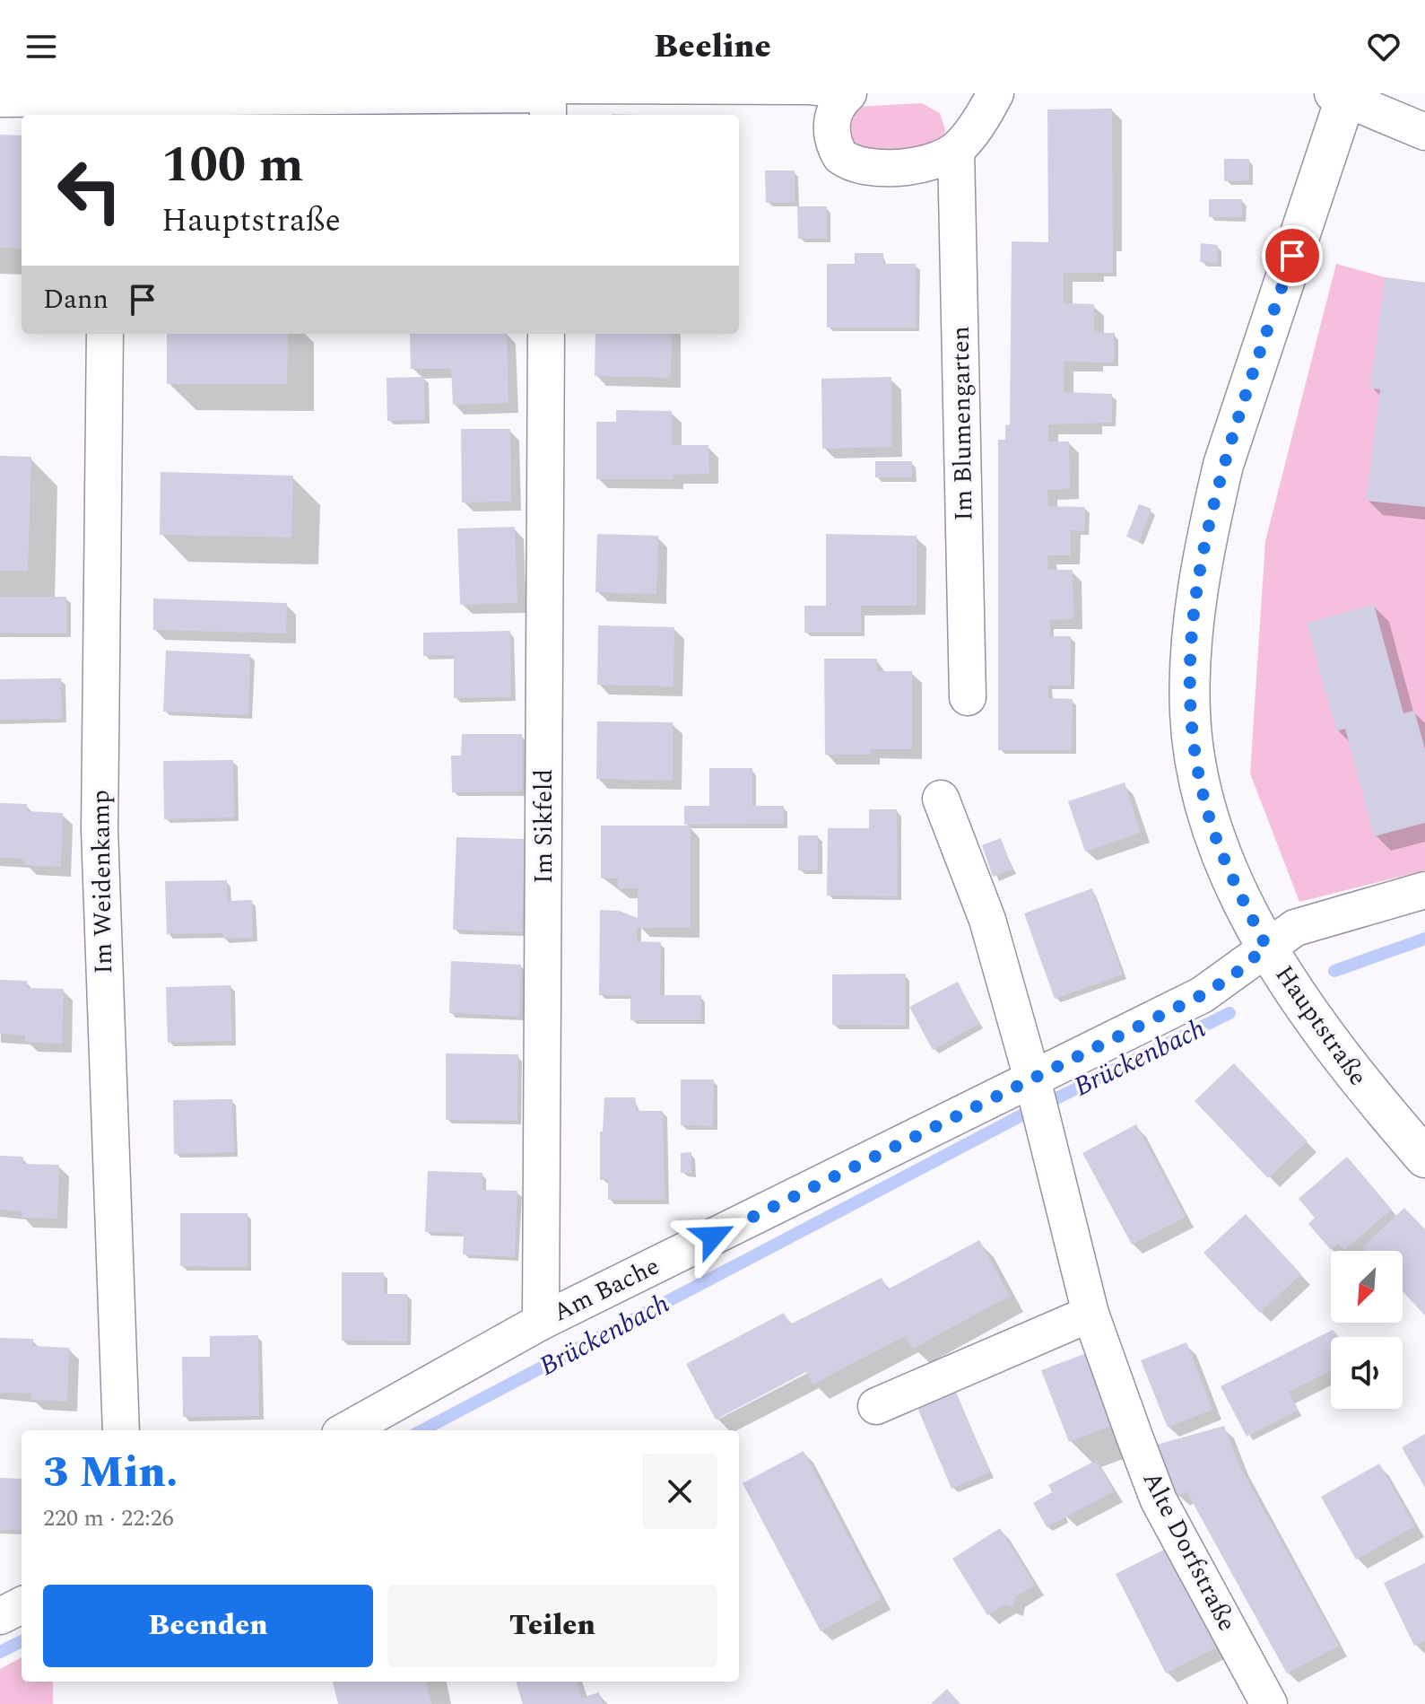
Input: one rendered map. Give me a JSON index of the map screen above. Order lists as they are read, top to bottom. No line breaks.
{"streets":{"street":["Im Blumengarten","Im Sikfeld","Im Weidenkamp","Hauptstraße","Am Bache","Alte Dorfstraße"]},"crossings":[["Im Sikfeld","Am Bache"],["Hauptstraße","Am Bache"],["Am Bache","Alte Dorfstraße"]],"water":["Brückenbach"],"north":"bottom left","page":{"header":"Beeline","turn":["100 m","Hauptstraße"],"then":"Dann","heading":["3 Min.","220 m · 22:26"],"buttons":["Beenden","Teilen"]}}
